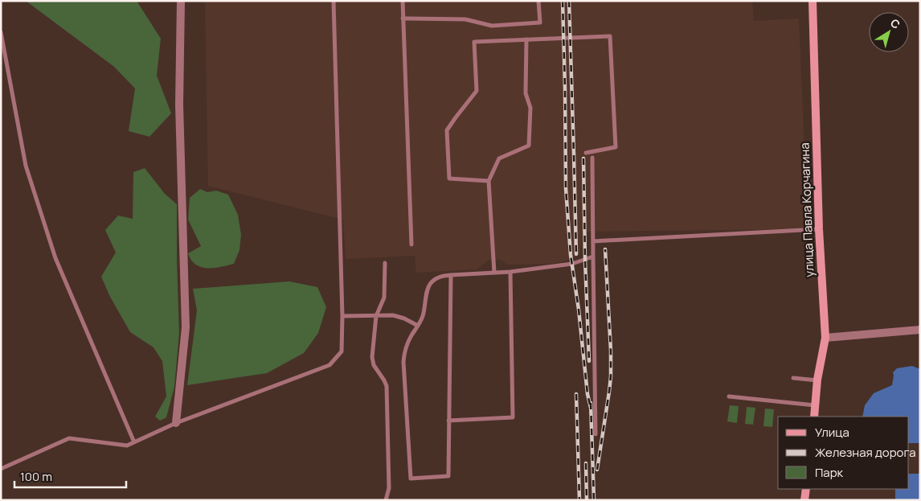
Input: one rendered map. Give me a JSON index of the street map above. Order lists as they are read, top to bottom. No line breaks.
{"streets":{"main road":["улица Павла Корчагина"]},"legend":["Улица","Железная дорога","Парк"],"scale_bar":"100 m","north":"top right"}
